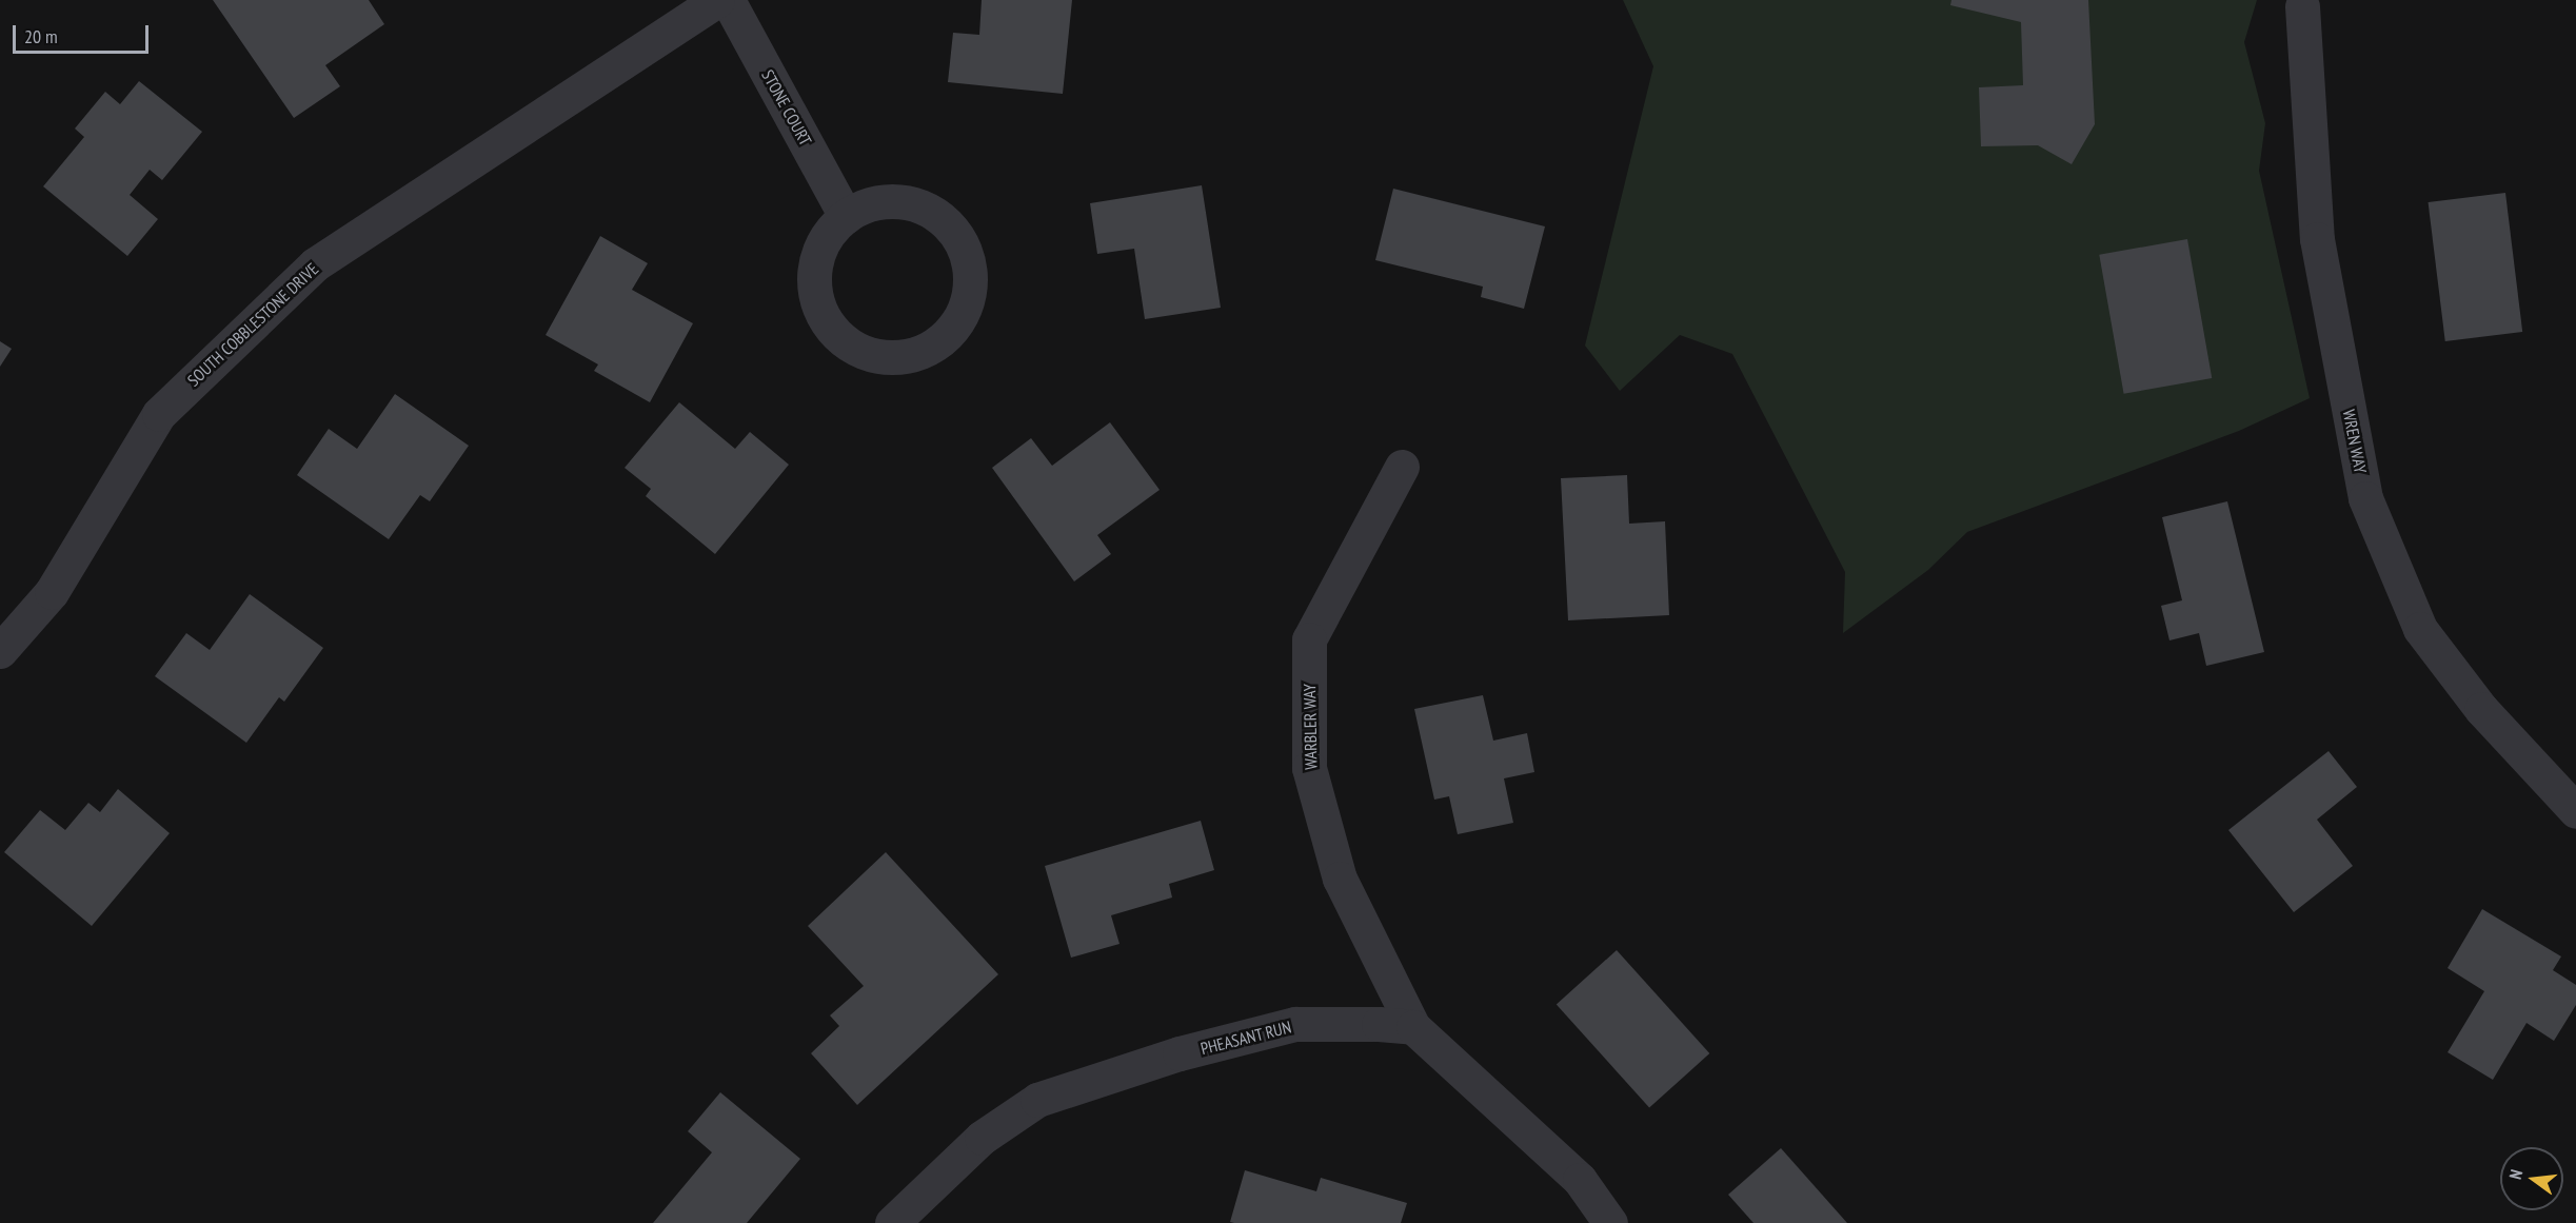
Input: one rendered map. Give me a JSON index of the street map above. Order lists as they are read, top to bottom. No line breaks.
{"streets":{"street":["STONE COURT","SOUTH COBBLESTONE DRIVE","WREN WAY","WARBLER WAY","PHEASANT RUN"]},"crossings":[["WARBLER WAY","PHEASANT RUN"]],"scale_bar":"20 m","north":"left"}
